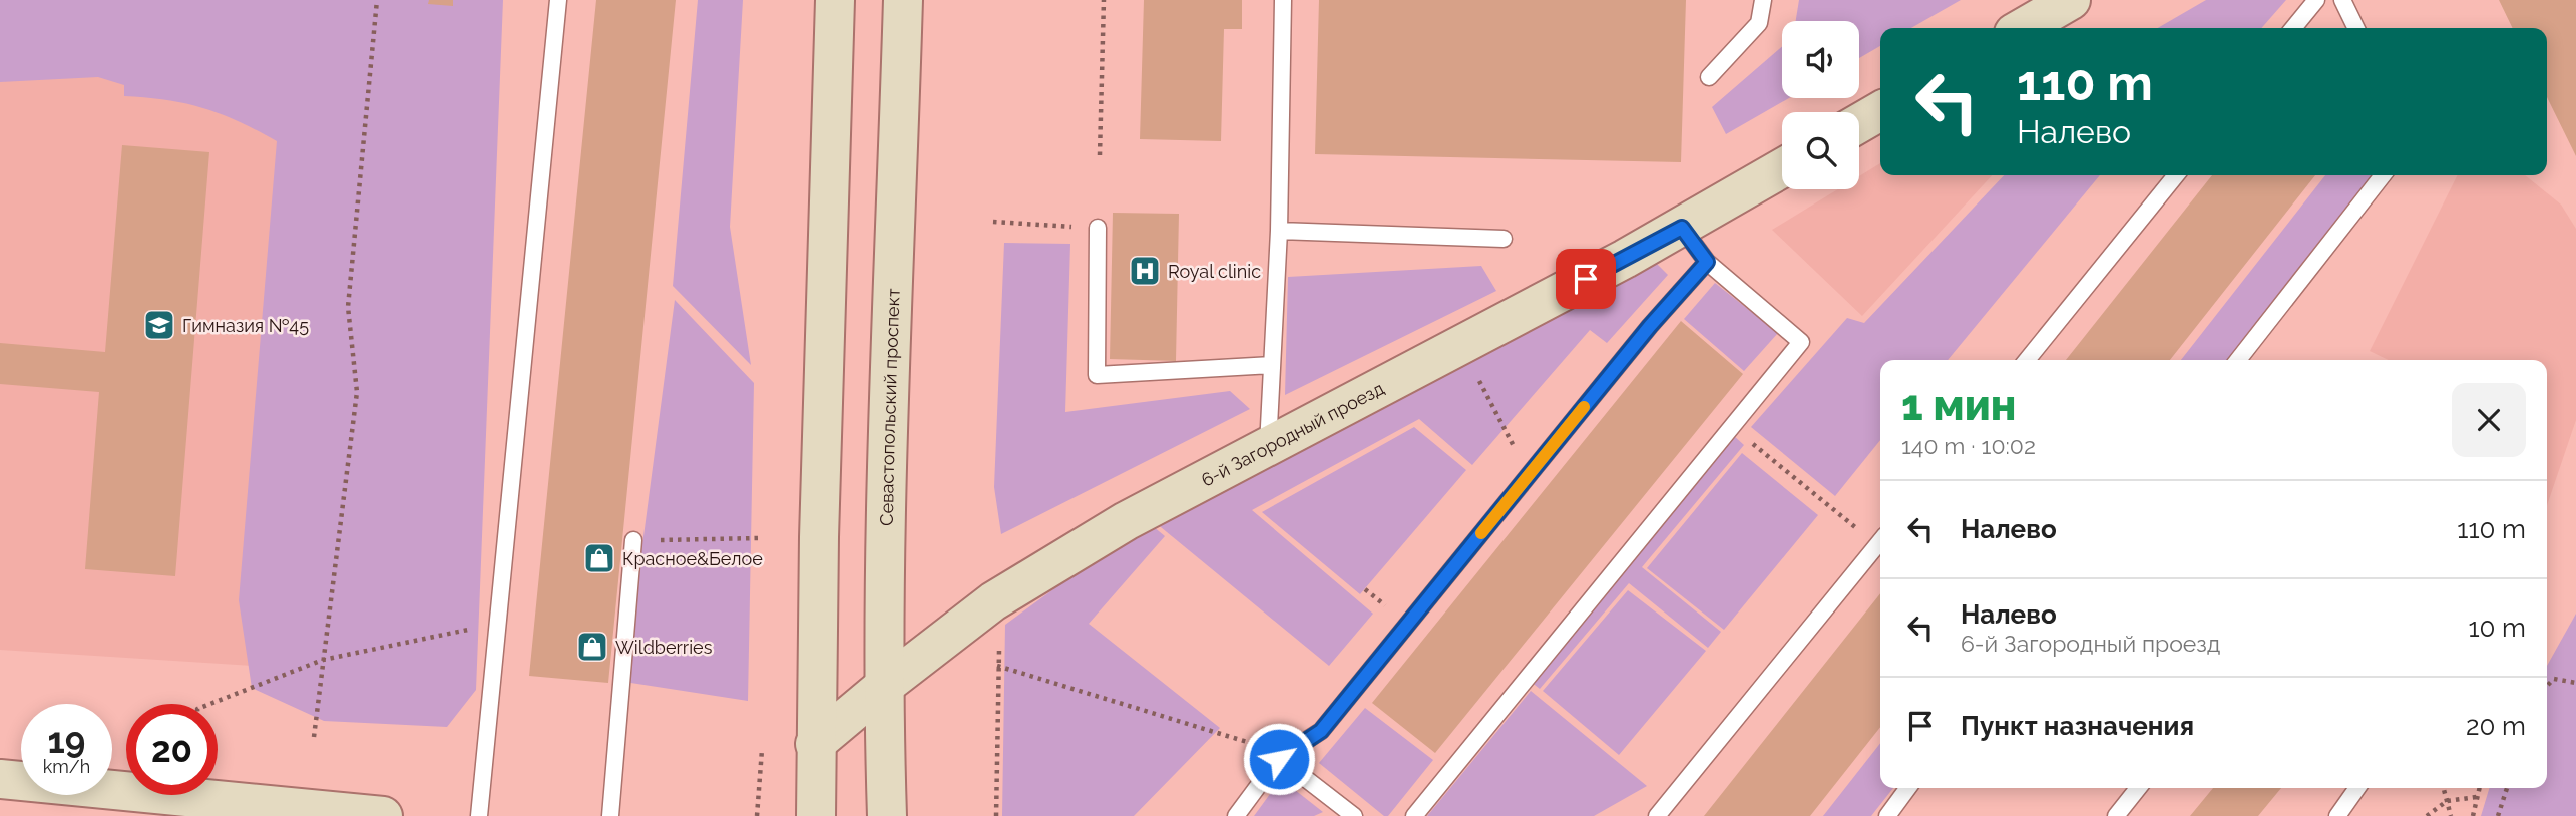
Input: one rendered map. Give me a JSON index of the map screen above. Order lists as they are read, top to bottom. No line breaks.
{"streets":{"street":["Севастопольский проспект","6-й Загородный проезд"]},"crossings":[["Севастопольский проспект","6-й Загородный проезд"]],"places":{"hospital":["Royal clinic"],"school or university":["Гимназия №45"],"shop":["Красное&Белое","Wildberries"]},"page":{"turn":["110 m","Налево"],"heading":["1 мин","140 m · 10:02"],"list":[{"name":"Налево","value":"110 m"},{"name":"Налево","note":"6-й Загородный проезд","value":"10 m"},{"name":"Пункт назначения","value":"20 m"}],"speed":"19 km/h","limit":"20"}}
